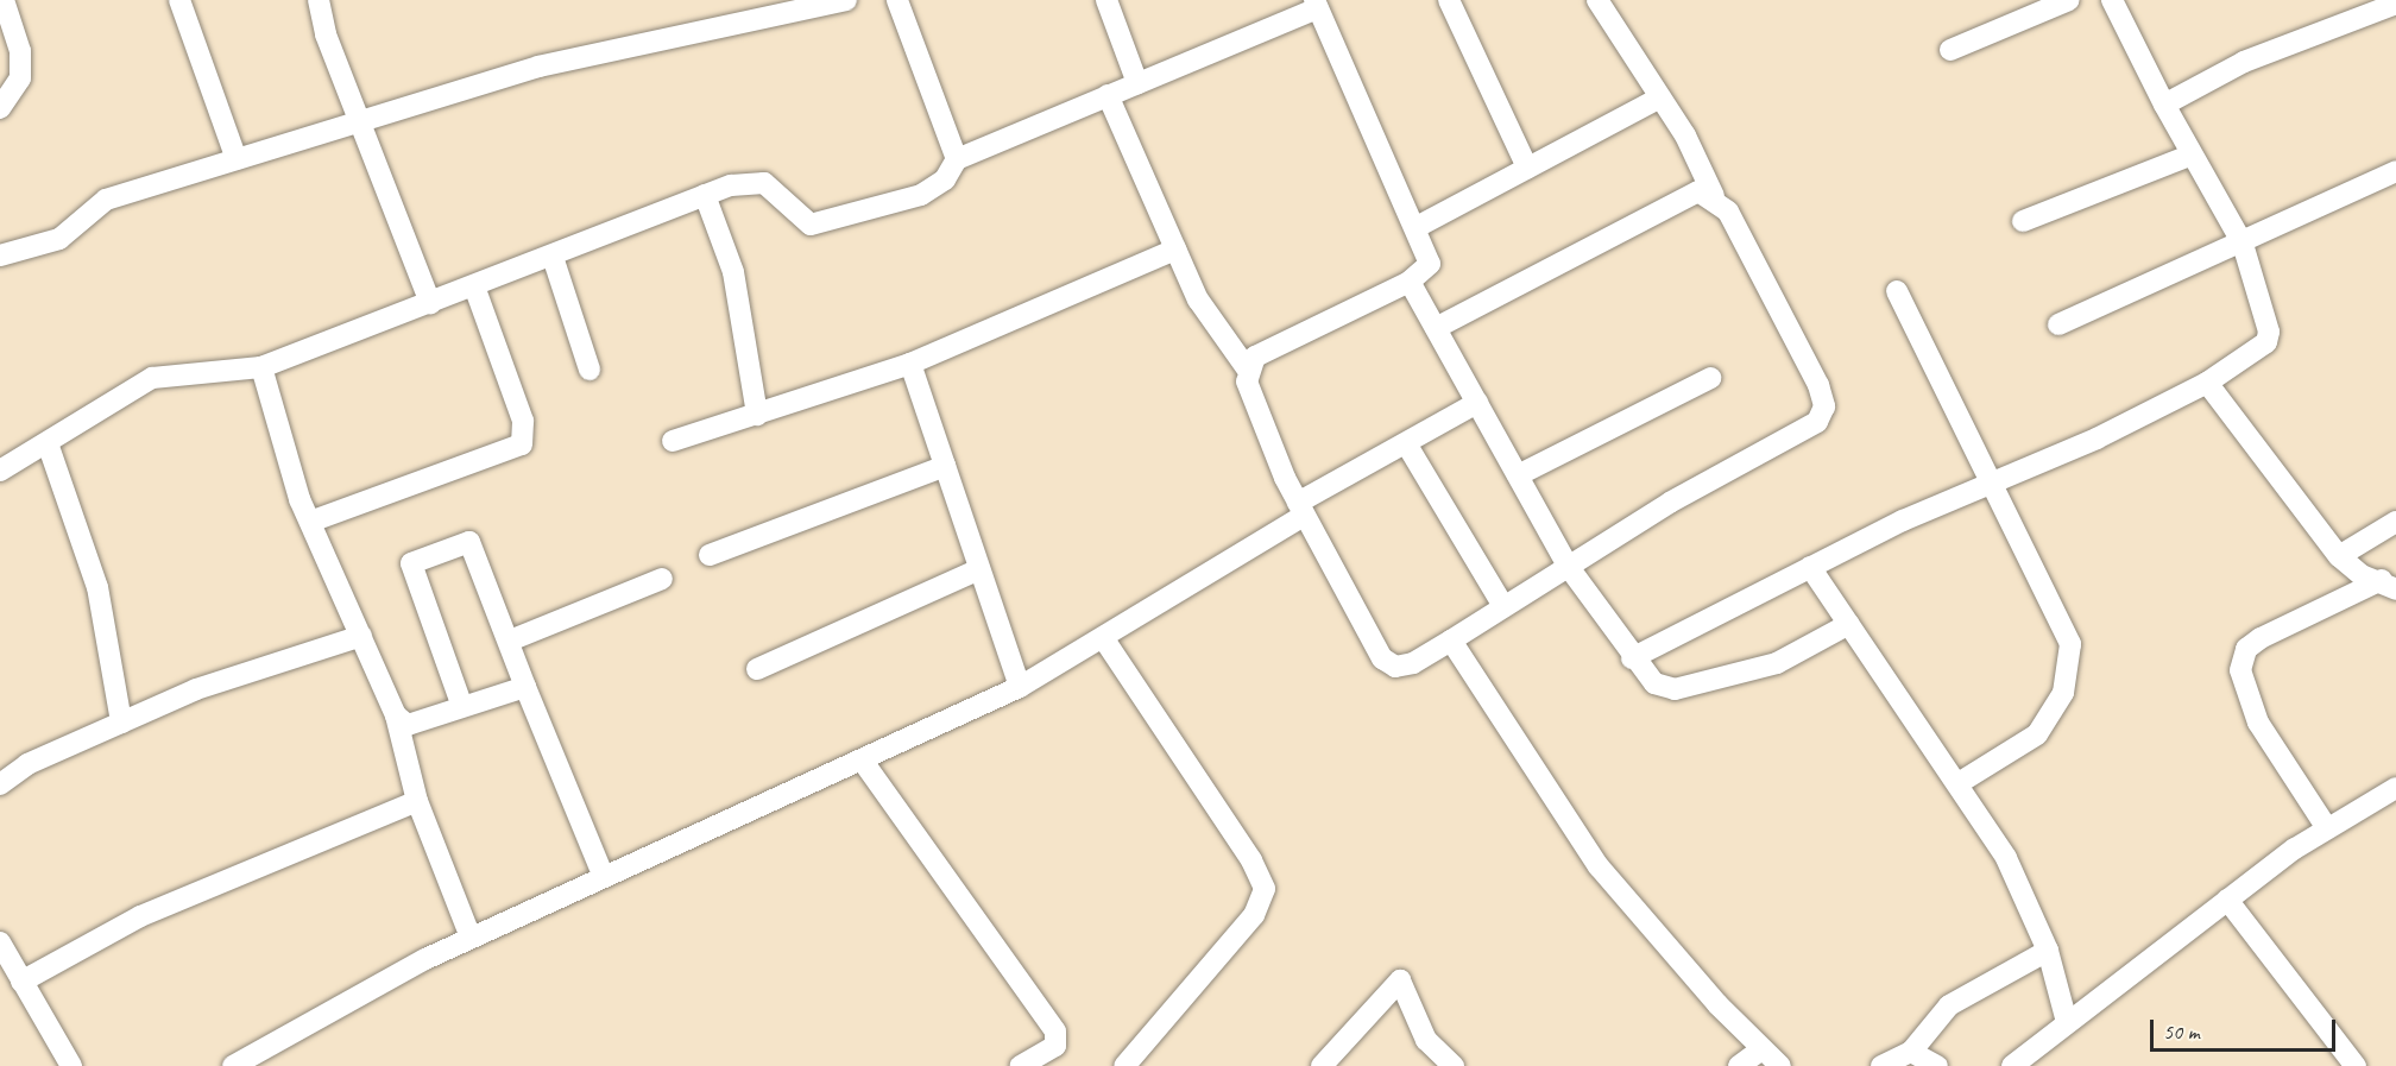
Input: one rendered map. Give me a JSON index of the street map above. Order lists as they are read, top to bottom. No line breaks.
{"scale_bar":"50 m"}
